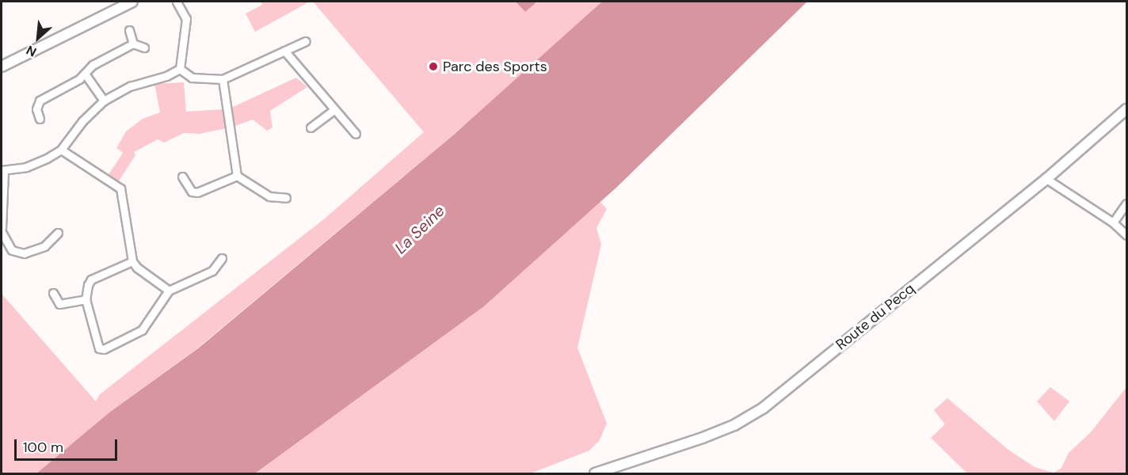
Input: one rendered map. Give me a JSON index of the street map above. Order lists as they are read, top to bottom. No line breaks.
{"streets":{"main road":["Route du Pecq"]},"water":["La Seine"],"places":["Parc des Sports"],"scale_bar":"100 m","north":"bottom left"}
